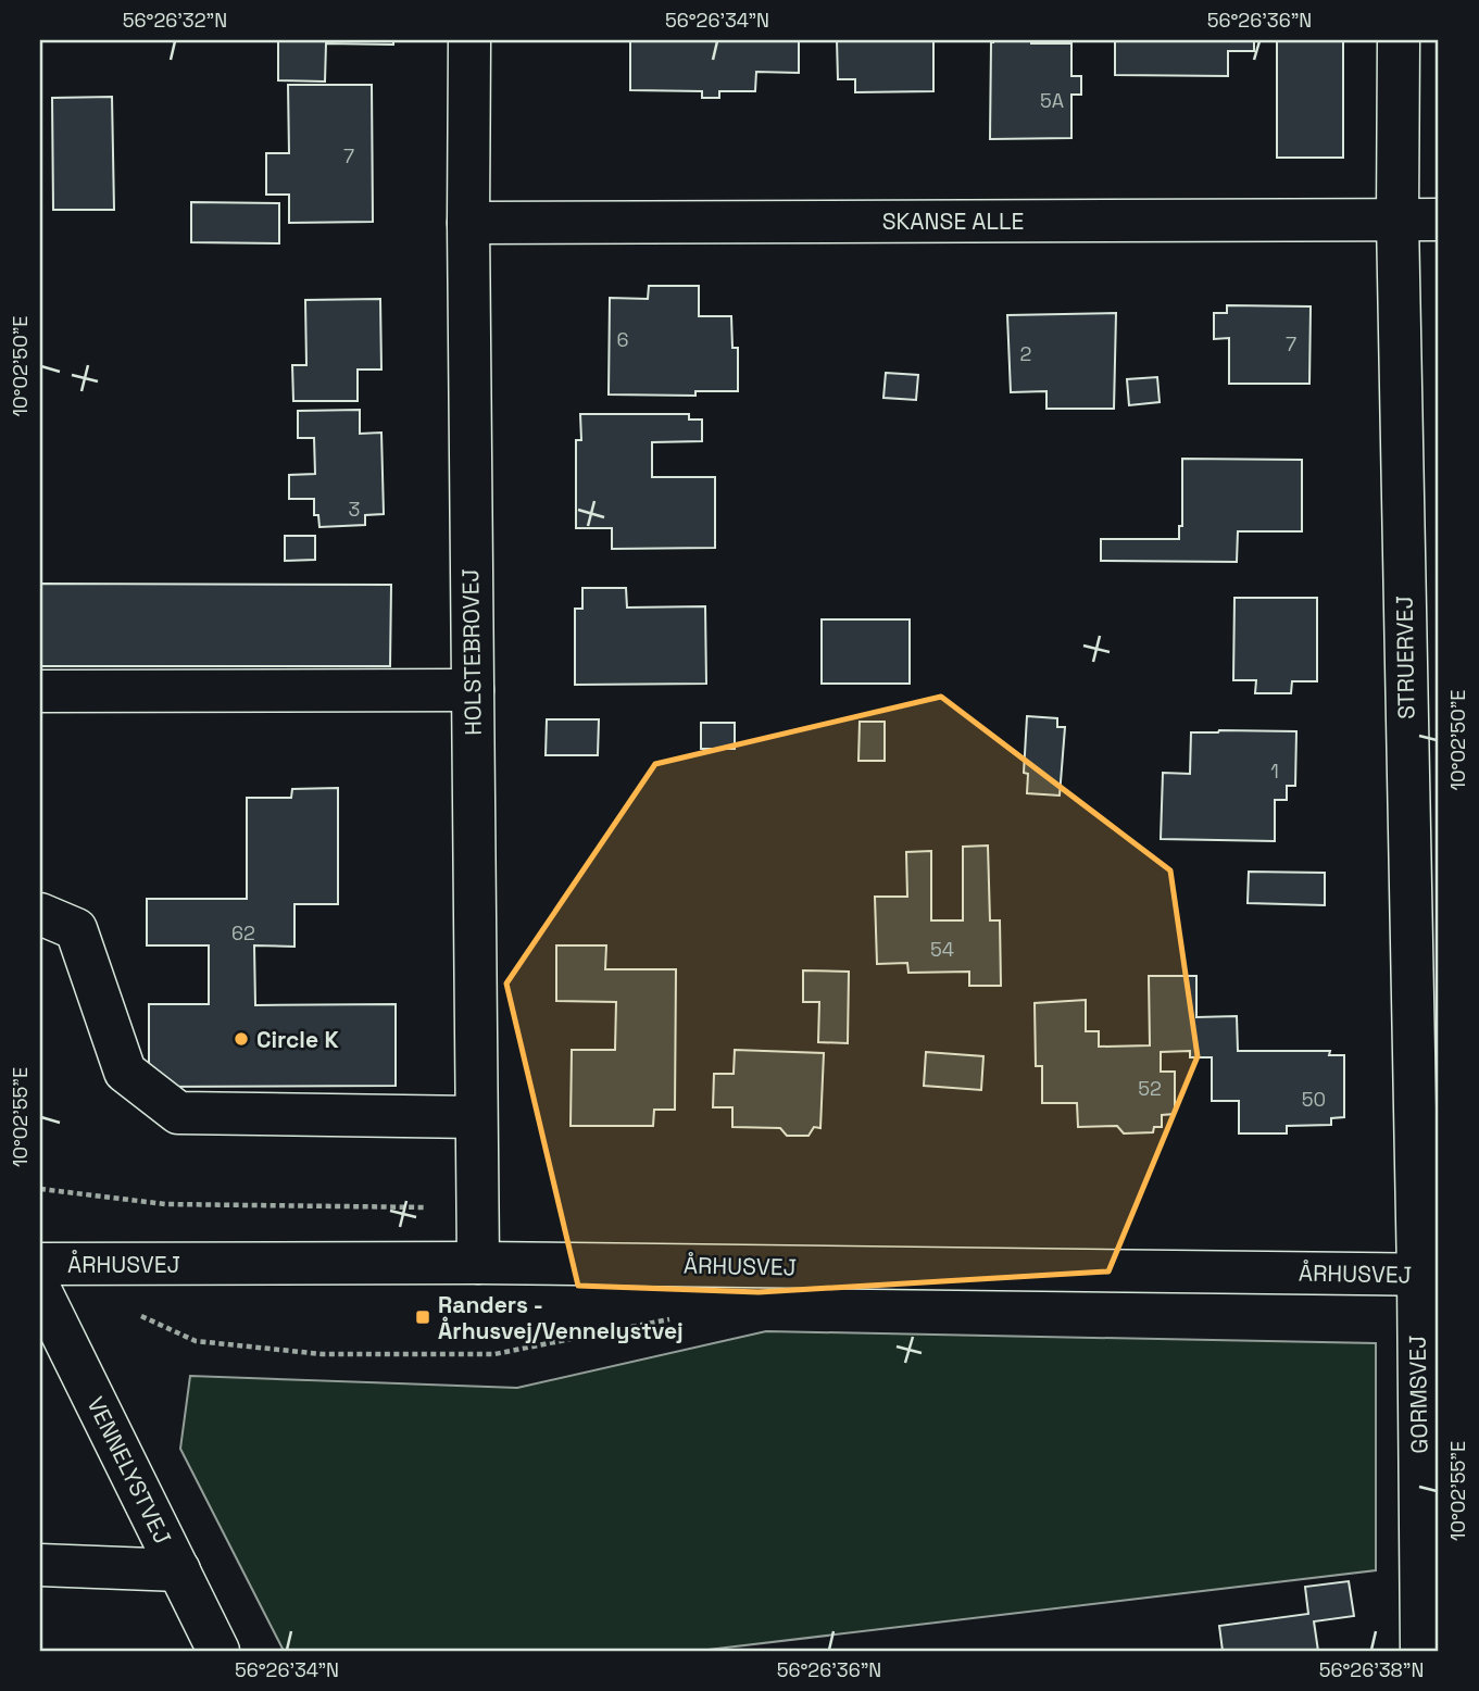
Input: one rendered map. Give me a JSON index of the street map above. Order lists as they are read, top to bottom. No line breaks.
{"streets":{"street":["SKANSE ALLE","HOLSTEBROVEJ","STRUERVEJ","ÅRHUSVEJ","GORMSVEJ","VENNELYSTVEJ"]},"crossings":[["SKANSE ALLE","HOLSTEBROVEJ"],["SKANSE ALLE","STRUERVEJ"],["HOLSTEBROVEJ","ÅRHUSVEJ"],["STRUERVEJ","ÅRHUSVEJ"],["STRUERVEJ","GORMSVEJ"],["ÅRHUSVEJ","GORMSVEJ"]],"places":{"other":["Circle K"],"transit":["Randers - Århusvej/Vennelystvej"]},"house_numbers":["5A","7","6","7","2","3","1","62","54","52","50"],"coordinates":["56°26'32\"N","56°26'34\"N","56°26'36\"N","10°02'50\"E","10°02'55\"E","56°26'38\"N"]}
